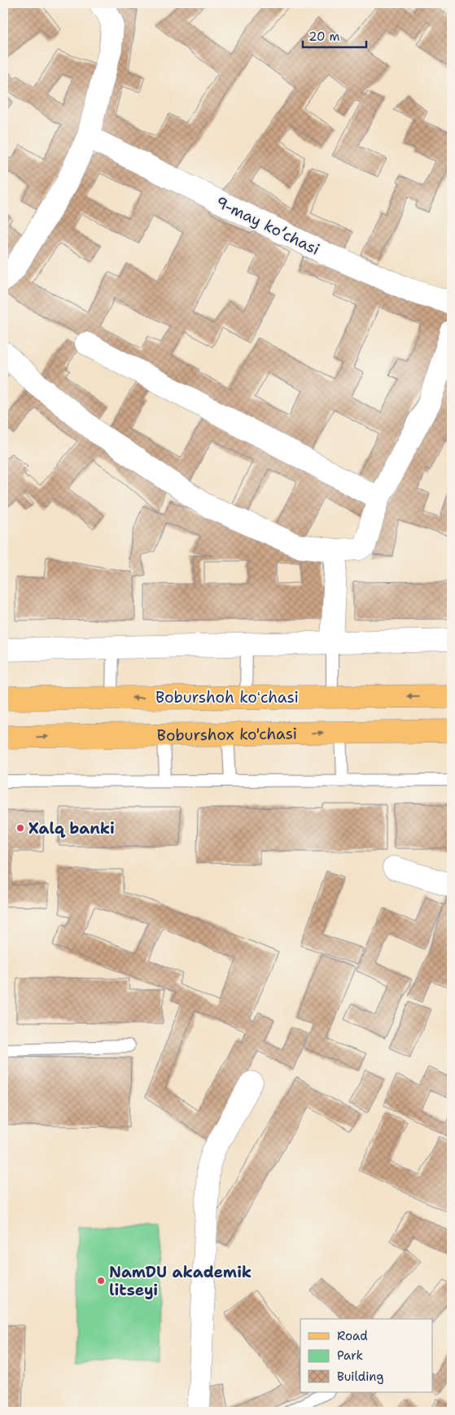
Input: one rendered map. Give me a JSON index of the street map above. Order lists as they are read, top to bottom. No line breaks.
{"streets":{"main road":["Boburshoh koʻchasi","Boburshox ko'chasi"],"street":["9-may koʼchasi"]},"one_way":["Boburshoh koʻchasi","Boburshox ko'chasi"],"places":["Xalq banki","NamDU akademik litseyi"],"legend":["Road","Park","Building"],"scale_bar":"20 m"}
